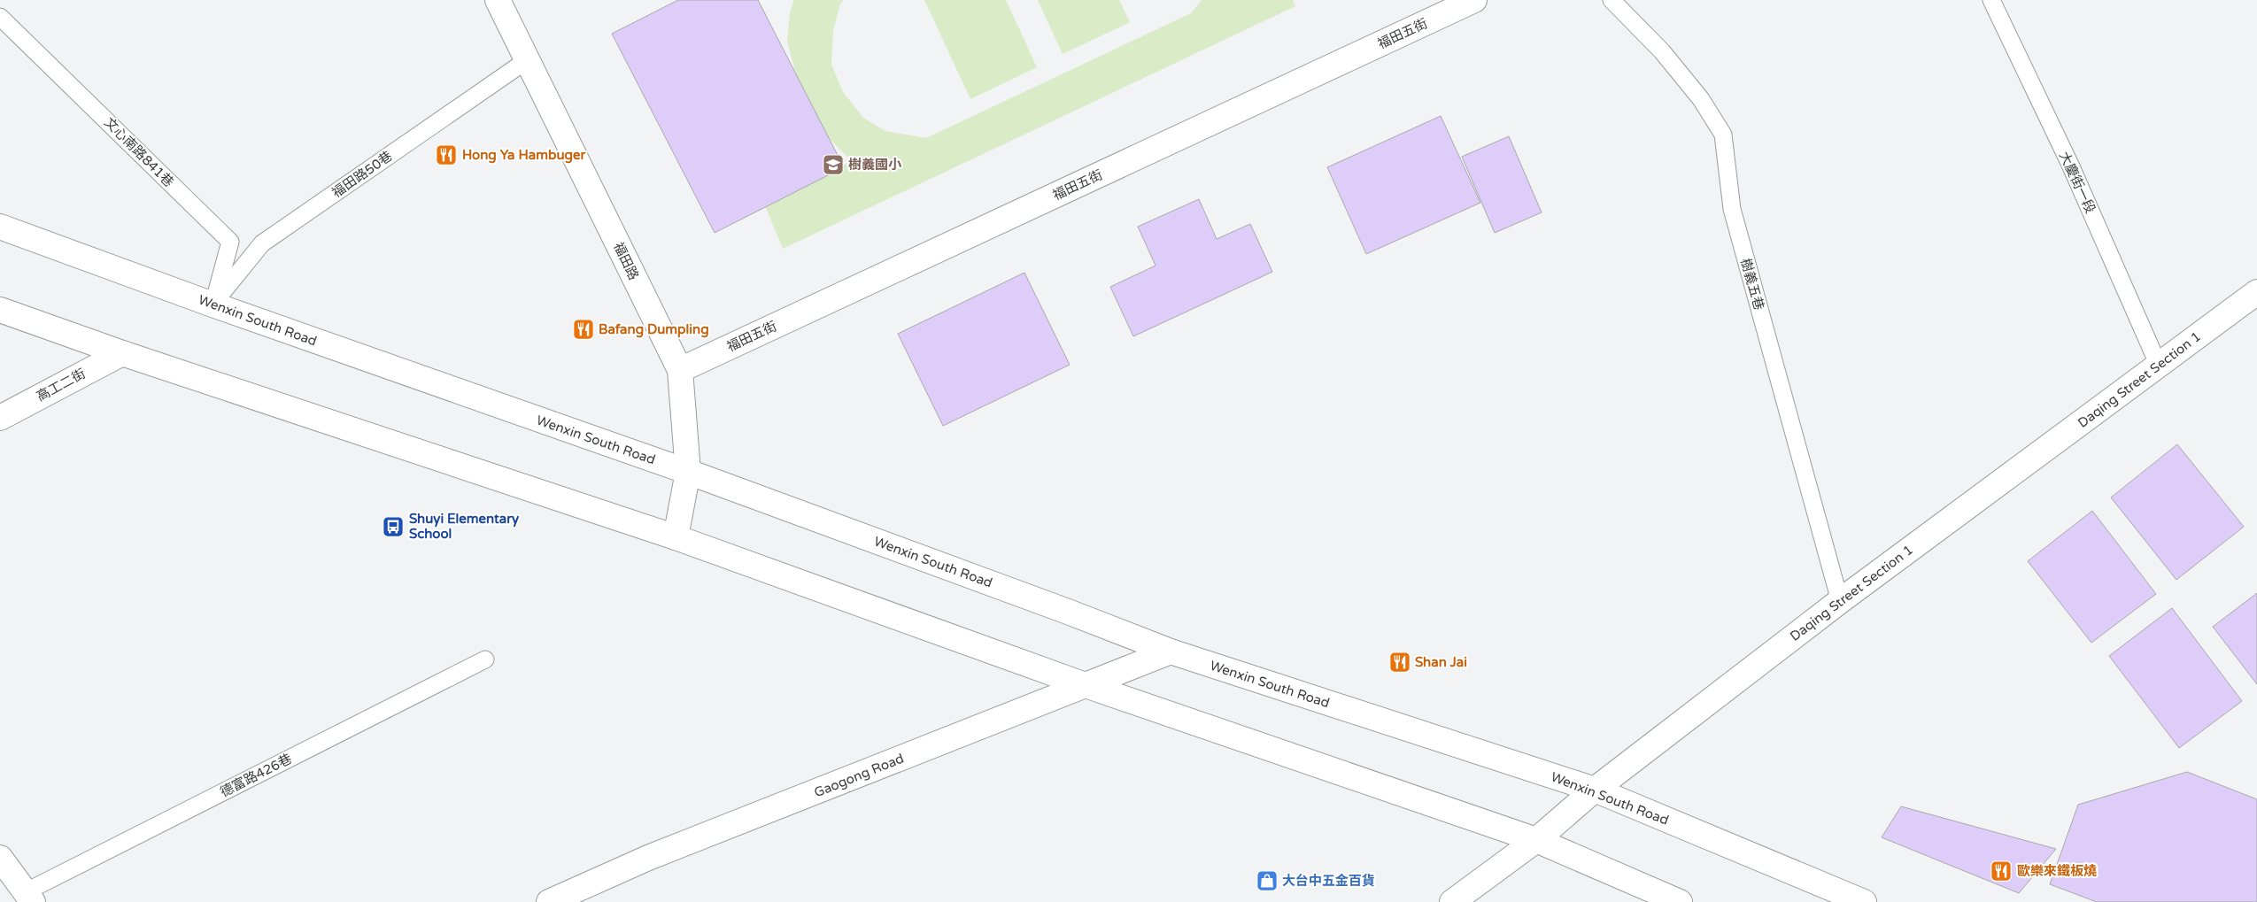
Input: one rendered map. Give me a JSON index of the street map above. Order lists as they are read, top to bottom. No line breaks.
{"streets":{"main road":["福田五街","福田路","Wenxin South Road","Daqing Street Section 1","高工二街","Gaogong Road"],"lane":["文心南路841巷","福田路50巷","大慶街一段","樹義五巷","德富路426巷"]},"crossings":[["福田五街","福田路"],["文心南路841巷","福田路50巷"],["文心南路841巷","Wenxin South Road"],["福田路50巷","福田路"],["福田路50巷","Wenxin South Road"],["大慶街一段","Daqing Street Section 1"],["福田路","Wenxin South Road"],["樹義五巷","Daqing Street Section 1"],["Wenxin South Road","Daqing Street Section 1"],["Wenxin South Road","Gaogong Road"]],"places":{"restaurant":["Hong Ya Hambuger","Bafang Dumpling","Shan Jai","歐樂來鐵板燒"],"school or university":["樹義國小"],"bus stop":["Shuyi Elementary School"],"shop":["大台中五金百貨"]}}
